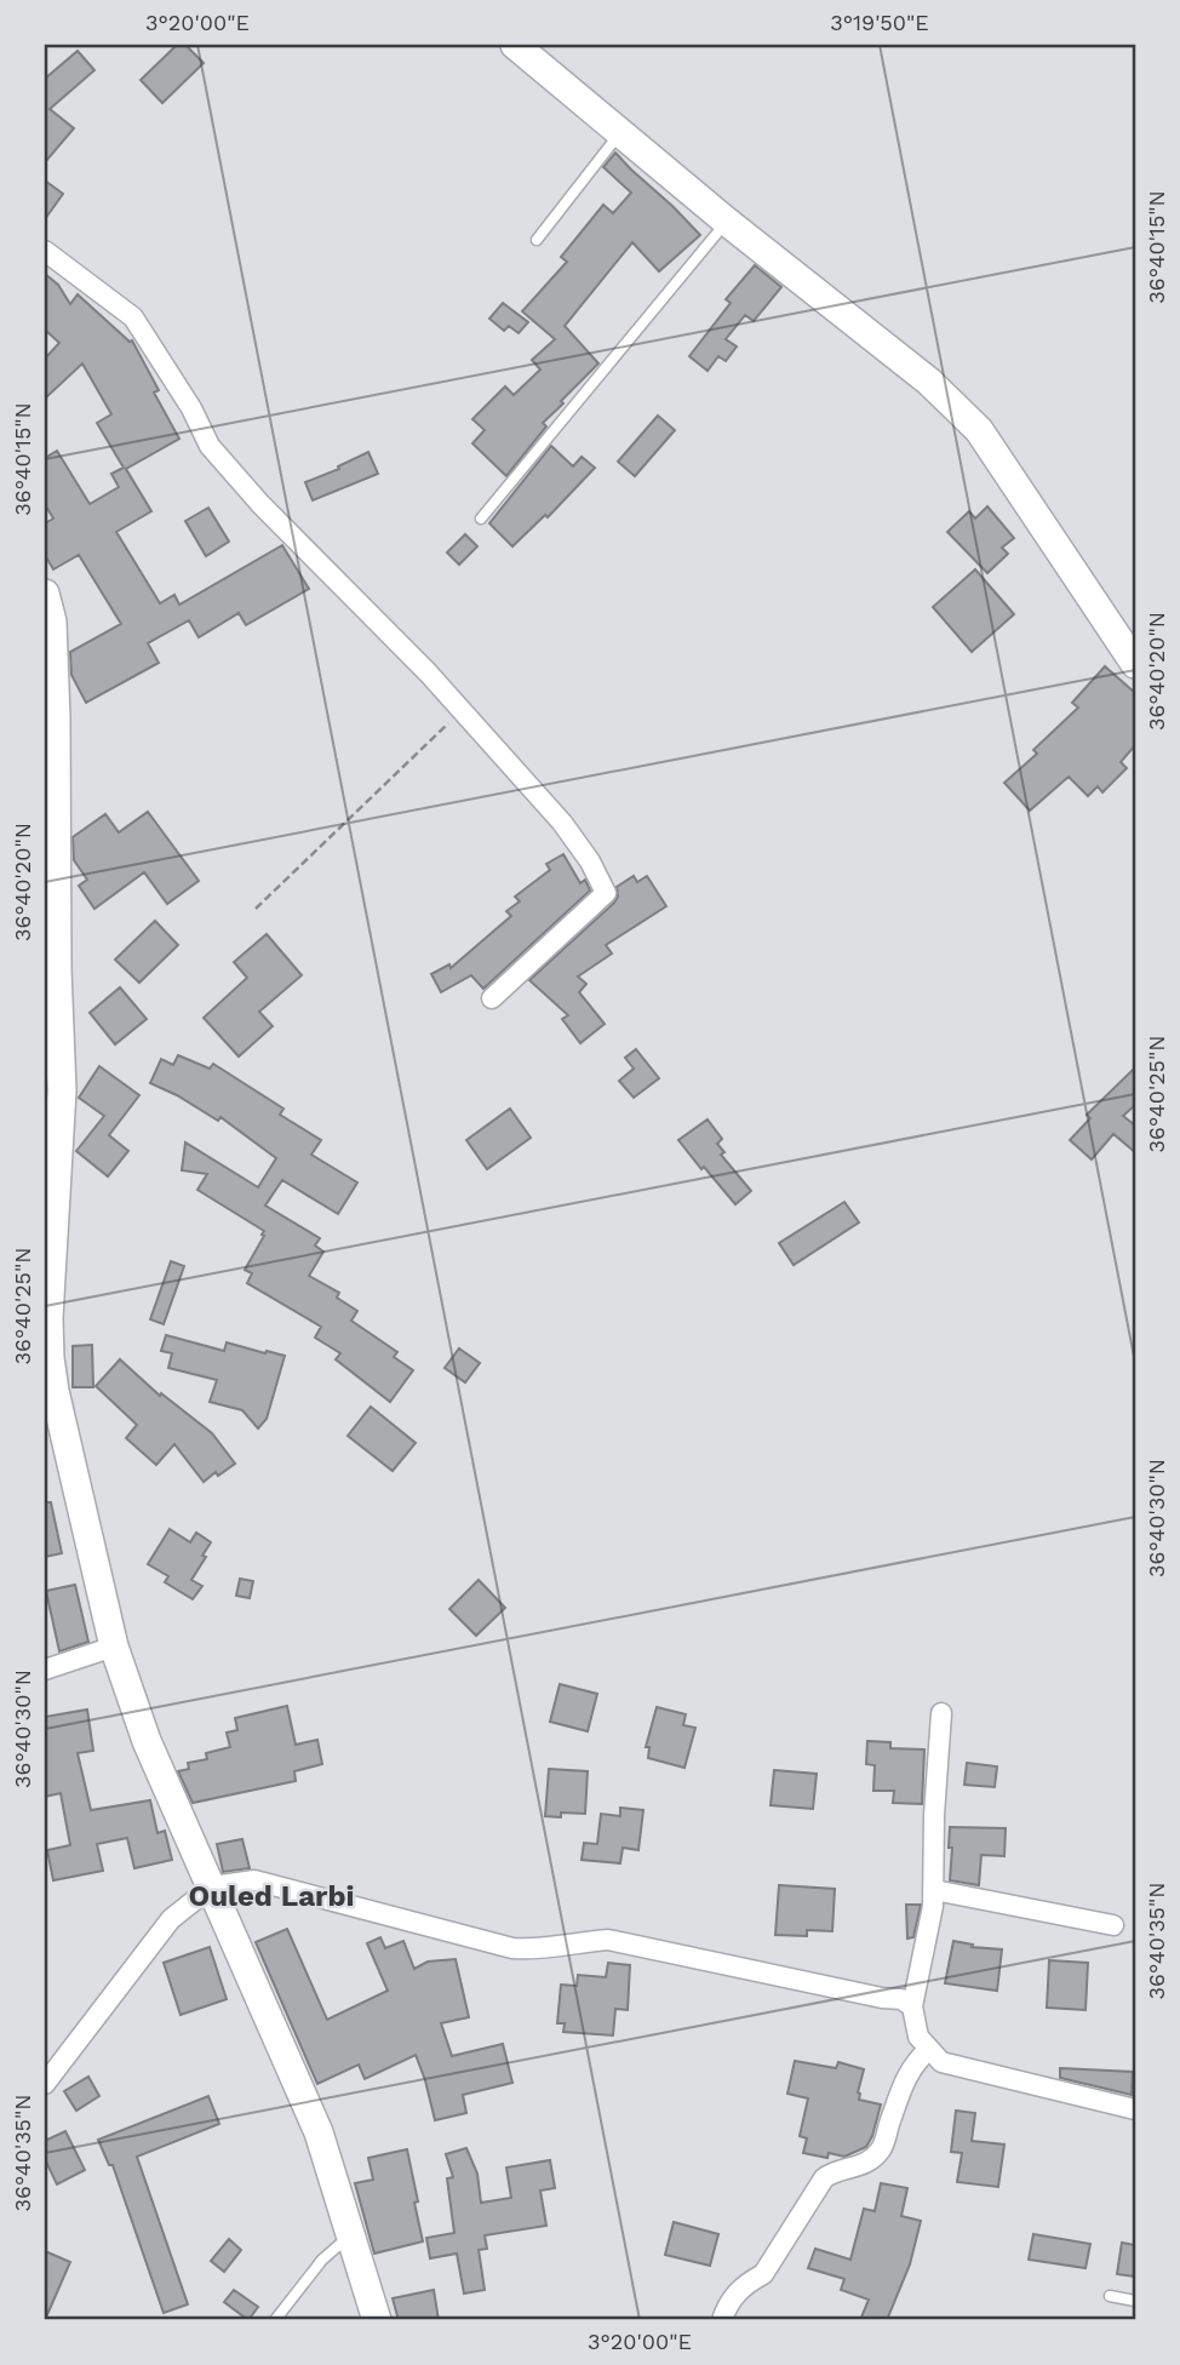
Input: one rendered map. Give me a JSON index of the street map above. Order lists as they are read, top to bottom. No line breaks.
{"districts":["Ouled Larbi"],"coordinates":["3°20'00\"E","3°19'50\"E","36°40'15\"N","36°40'20\"N","36°40'25\"N","36°40'30\"N","36°40'35\"N"]}
